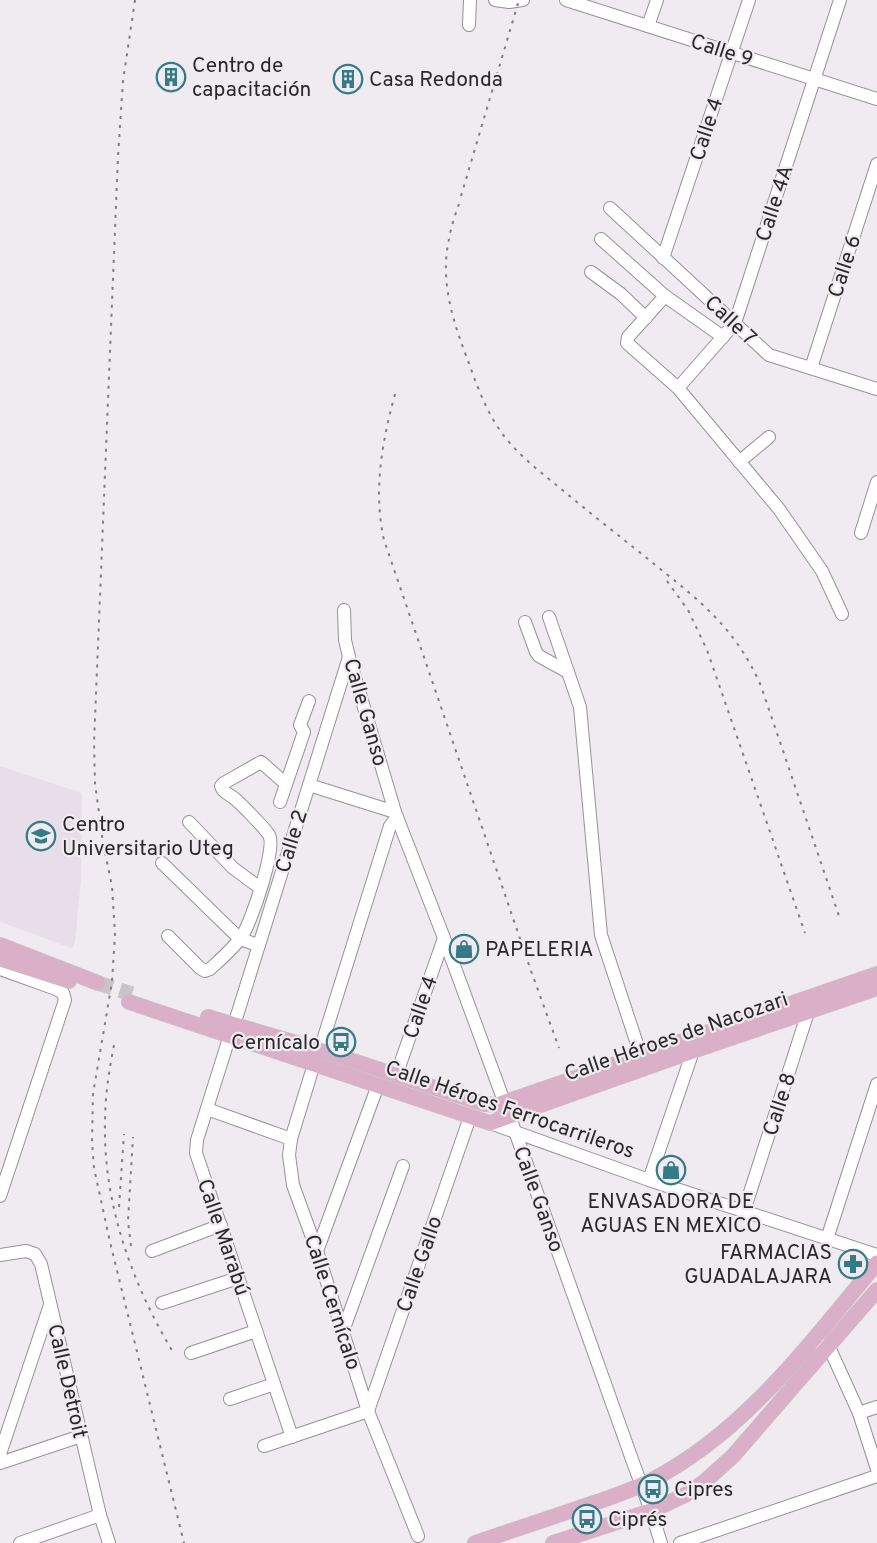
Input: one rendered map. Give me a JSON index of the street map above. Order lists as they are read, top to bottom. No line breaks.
{"streets":{"main road":["Calle Héroes de Nacozari","Calle Héroes Ferrocarrileros"],"street":["Calle 9","Calle 4","Calle 4A","Calle 6","Calle 7","Calle Ganso","Calle 2","Calle 8","Calle Marabú","Calle Gallo","Calle Cernícalo","Calle Detroit"]},"crossings":[["Calle 9","Calle 4"],["Calle 9","Calle 4A"],["Calle 4","Calle 7"],["Calle 4","Calle Ganso"],["Calle 4","Calle Héroes Ferrocarrileros"],["Calle 4A","Calle 7"],["Calle 6","Calle 7"],["Calle Ganso","Calle 2"],["Calle Ganso","Calle Héroes de Nacozari"],["Calle Ganso","Calle Héroes Ferrocarrileros"],["Calle Ganso","Calle Cernícalo"],["Calle 2","Calle Héroes Ferrocarrileros"],["Calle 2","Calle Marabú"],["Calle Héroes de Nacozari","Calle 8"],["Calle Héroes de Nacozari","Calle Héroes Ferrocarrileros"],["Calle 8","Calle Héroes Ferrocarrileros"],["Calle Héroes Ferrocarrileros","Calle Marabú"],["Calle Héroes Ferrocarrileros","Calle Gallo"],["Calle Héroes Ferrocarrileros","Calle Cernícalo"],["Calle Gallo","Calle Cernícalo"]],"places":{"building":["Centro de capacitación","Casa Redonda"],"school or university":["Centro Universitario Uteg"],"shop":["PAPELERIA","ENVASADORA DE AGUAS EN MEXICO"],"bus stop":["Cernícalo","Cipres","Ciprés"],"pharmacy":["FARMACIAS GUADALAJARA"]}}
